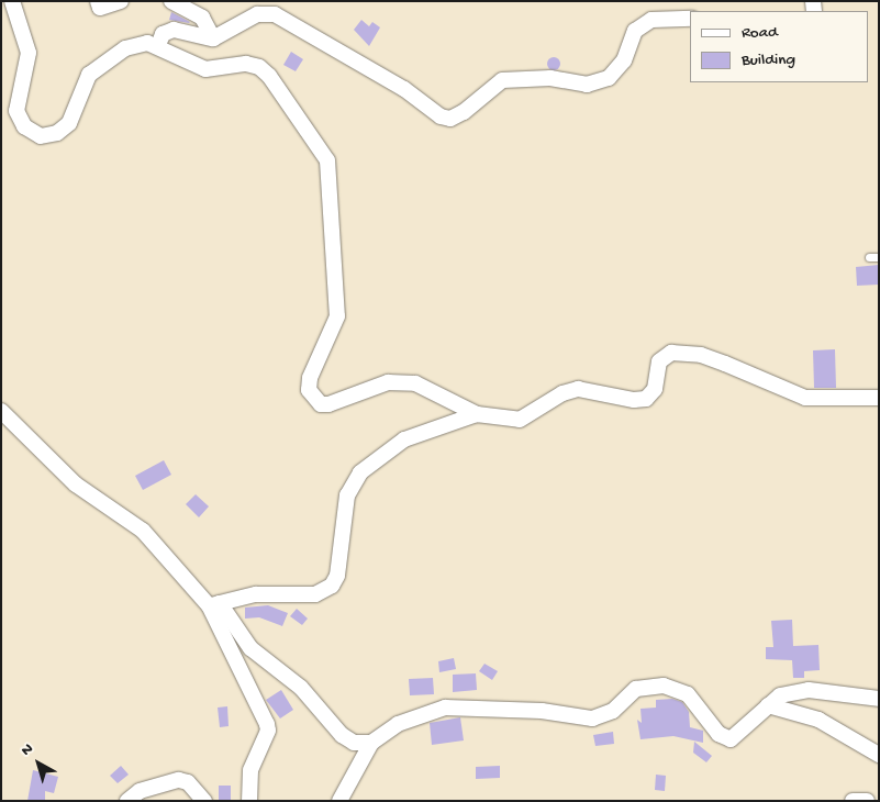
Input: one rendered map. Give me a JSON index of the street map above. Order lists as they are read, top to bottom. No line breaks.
{"legend":["Road","Building"],"north":"top left"}
